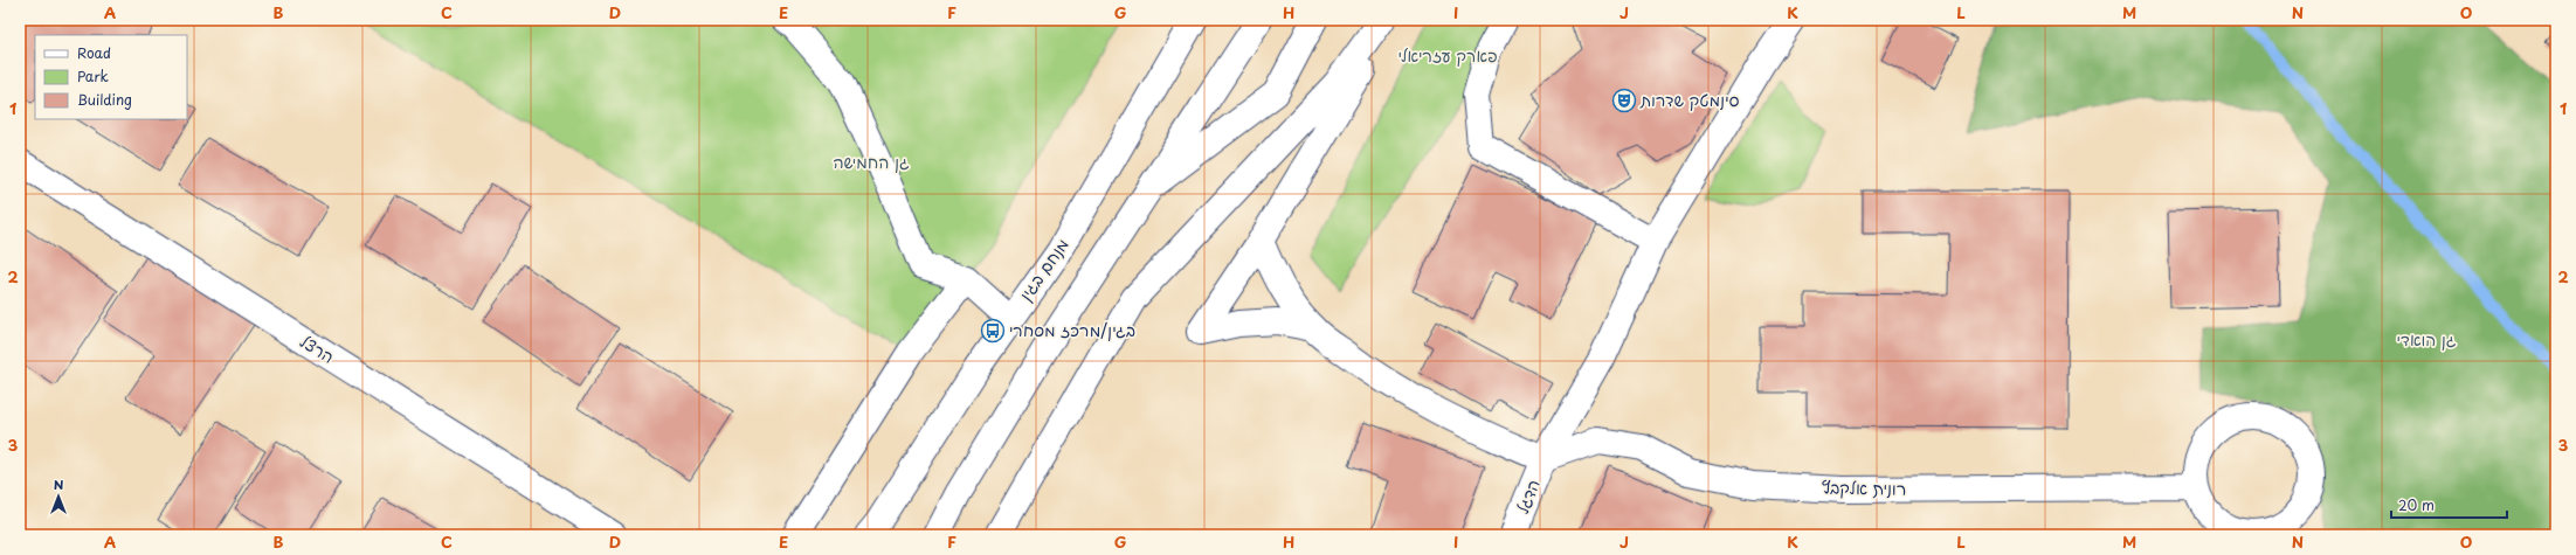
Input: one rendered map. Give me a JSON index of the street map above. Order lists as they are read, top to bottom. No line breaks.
{"streets":{"street":["מנחם בגין","הרצל","רונית אלקבץ","הדגל"]},"crossings":[["רונית אלקבץ","הדגל"]],"parks":["פארק עזריאלי","גן החמישה","גן הואדי"],"places":{"theatre":["סינמטק שדרות"],"bus stop":["בגין/מרכז מסחרי"]},"legend":["Road","Park","Building"],"scale_bar":"20 m","north":"top","grid":{"columns":["A","B","C","D","E","F","G","H","I","J","K","L","M","N","O"],"rows":["1","2","3"]}}
